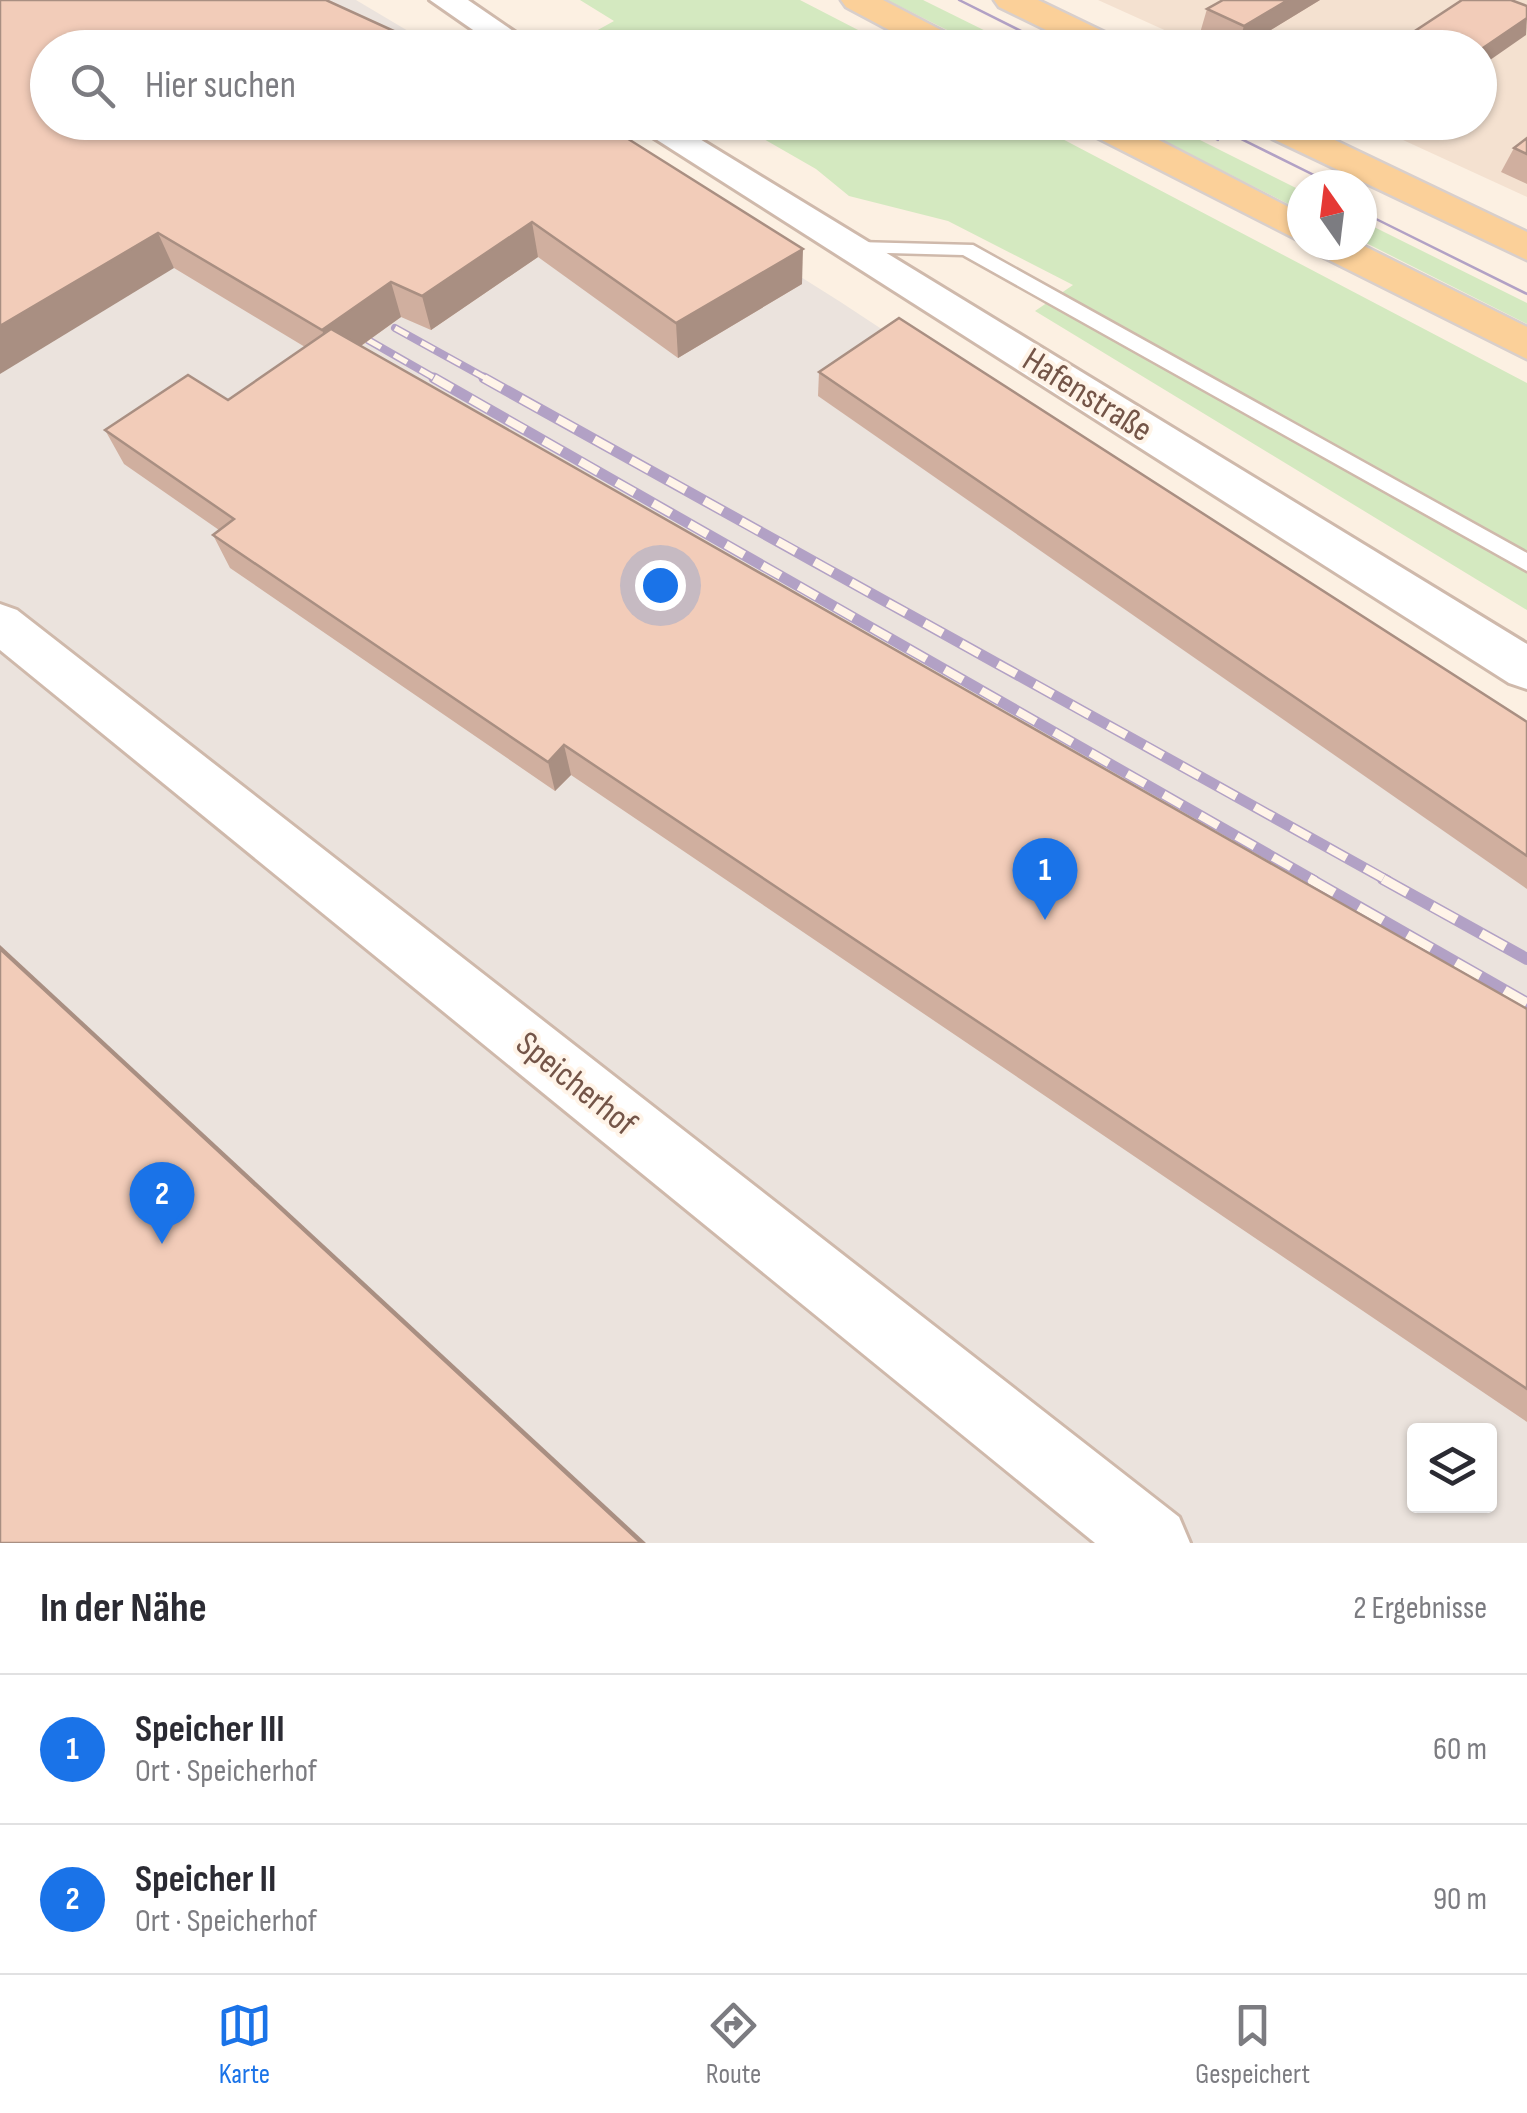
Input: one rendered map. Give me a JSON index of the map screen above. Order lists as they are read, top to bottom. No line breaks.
{"streets":{"street":["Hafenstraße","Speicherhof"]},"north":"top","page":{"search":"Hier suchen","pins":["1","2"],"heading":["In der Nähe","2 Ergebnisse"],"list":[{"mark":"1","name":"Speicher III","note":"Ort · Speicherhof","value":"60 m"},{"mark":"2","name":"Speicher II","note":"Ort · Speicherhof","value":"90 m"}],"nav":["Karte","Route","Gespeichert"]}}
